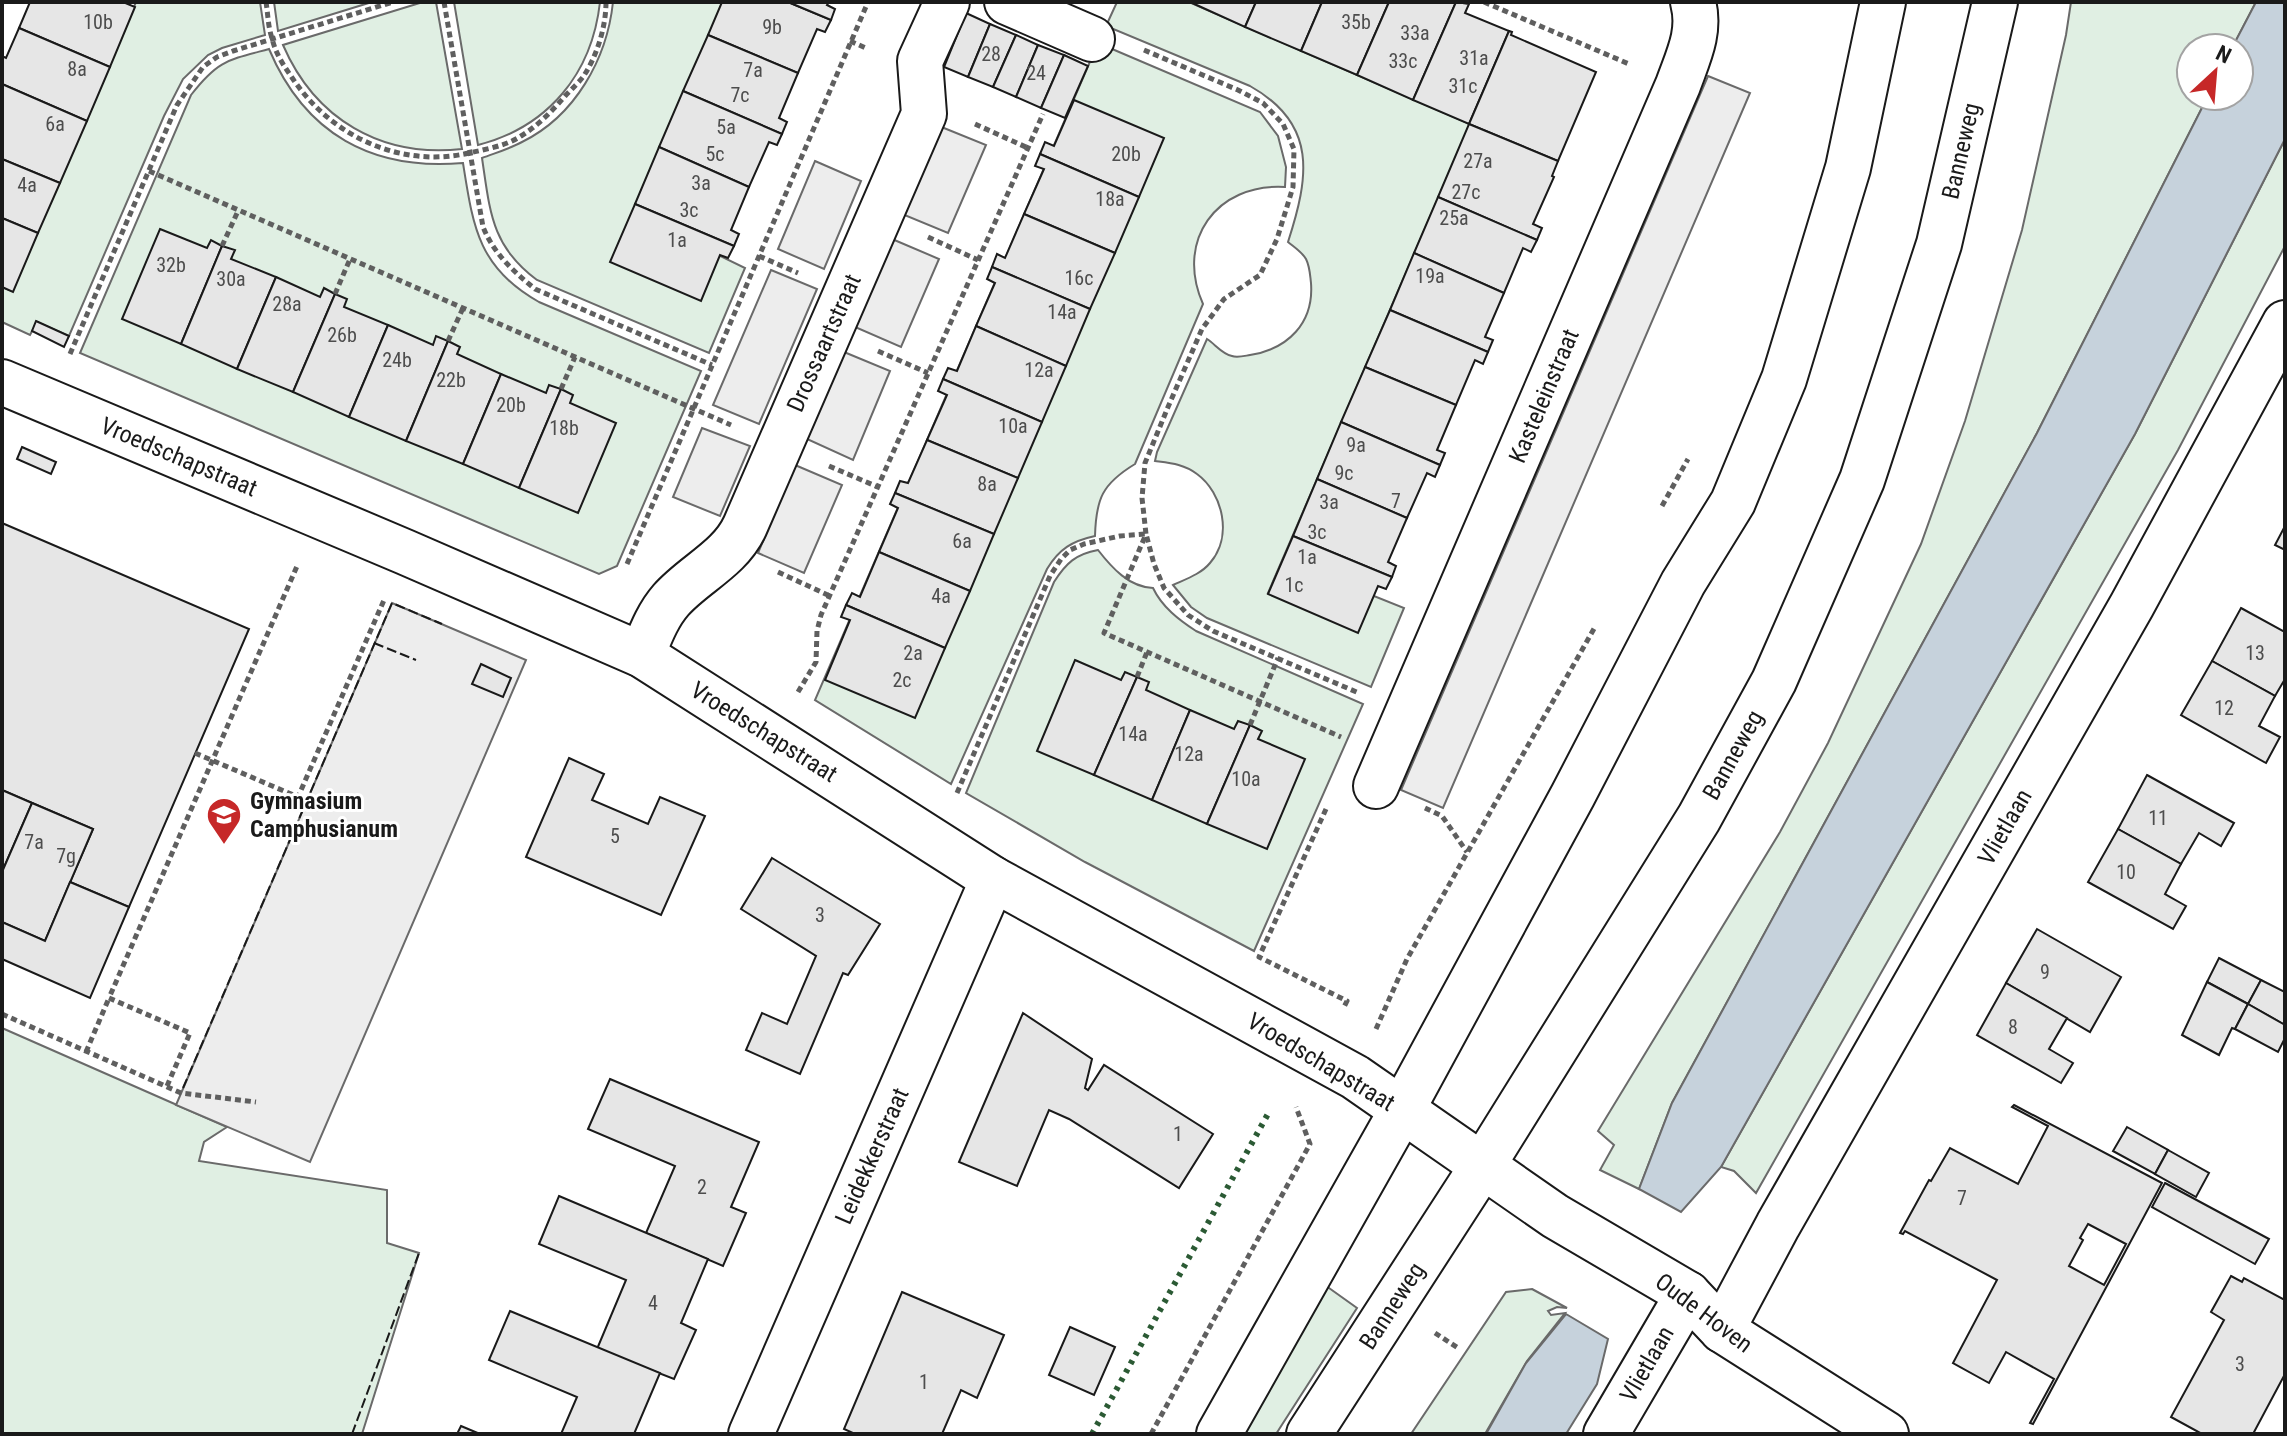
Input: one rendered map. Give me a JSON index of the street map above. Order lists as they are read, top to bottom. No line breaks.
{"streets":{"street":["Banneweg","Drossaartstraat","Kasteleinstraat","Vroedschapstraat","Vlietlaan","Leidekkerstraat","Oude Hoven"]},"crossings":[["Banneweg","Vroedschapstraat"],["Banneweg","Oude Hoven"],["Drossaartstraat","Vroedschapstraat"],["Vroedschapstraat","Leidekkerstraat"],["Vroedschapstraat","Oude Hoven"],["Vlietlaan","Oude Hoven"]],"places":{"school or university":["Gymnasium Camphusianum"]},"house_numbers":["10b","35b","9b","33a","28","31a","33c","8a","7a","24","31c","7c","6a","5a","5c","20b","27a","3a","4a","27c","18a","3c","25a","1a","32b","19a","16c","30a","28a","14a","26b","24b","12a","22b","20b","10a","18b","9a","9c","8a","7","3a","3c","6a","1a","1c","4a","2a","13","2c","12","14a","12a","10a","11","5","7a","7g","10","3","9","8","1","2","7","4","3","1"],"north":"top right"}
